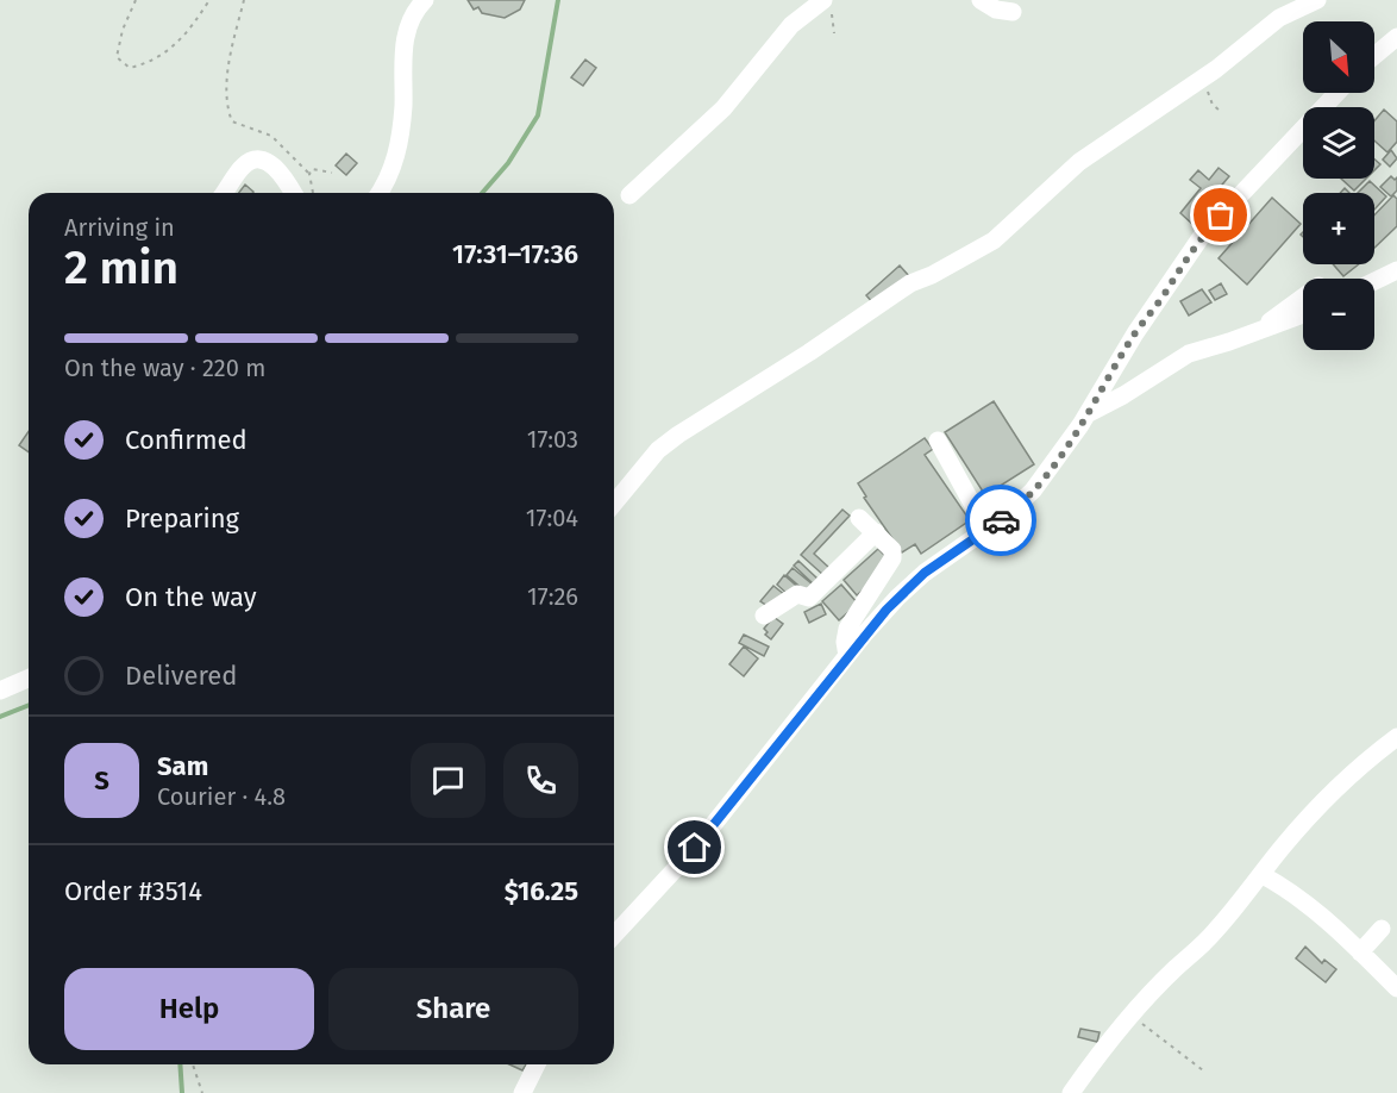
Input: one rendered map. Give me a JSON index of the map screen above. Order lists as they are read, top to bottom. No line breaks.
{"north":"bottom right","page":{"map_buttons":["+","−"],"heading":["2 min","Arriving in","17:31–17:36"],"panel":["Sam","Courier · 4.8","Order #3514","$16.25"],"bar":"On the way · 220 m","list":[["Confirmed","17:03"],["Preparing","17:04"],["On the way","17:26"],"Delivered"],"round":"S","buttons":["Help","Share"]}}
